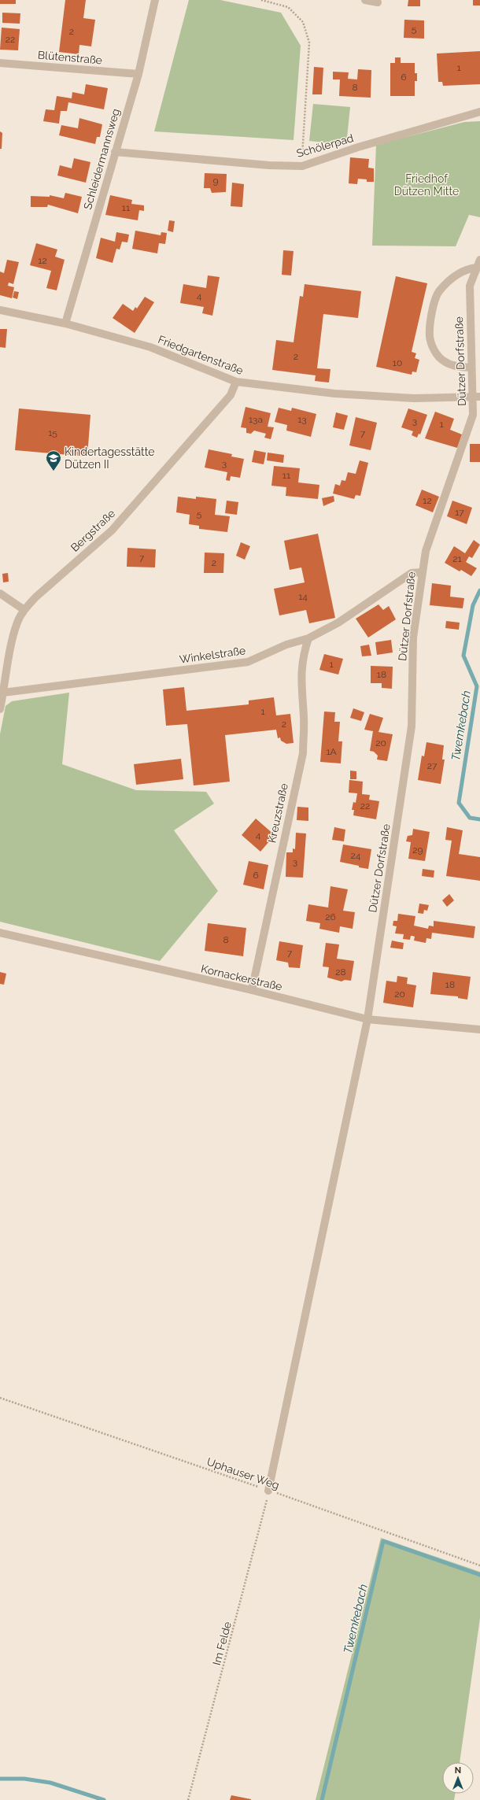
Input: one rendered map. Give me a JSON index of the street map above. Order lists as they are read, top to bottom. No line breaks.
{"streets":{"street":["Blütenstraße","Schölerpad","Schleidermannsweg","Friedgartenstraße","Dützer Dorfstraße","Bergstraße","Winkelstraße","Kreuzstraße","Kornackerstraße"],"path":["Uphauser Weg","Im Felde"]},"crossings":[["Blütenstraße","Schleidermannsweg"],["Schölerpad","Schleidermannsweg"],["Schleidermannsweg","Friedgartenstraße"],["Friedgartenstraße","Dützer Dorfstraße"],["Friedgartenstraße","Bergstraße"],["Dützer Dorfstraße","Winkelstraße"],["Dützer Dorfstraße","Kornackerstraße"],["Dützer Dorfstraße","Uphauser Weg"],["Dützer Dorfstraße","Im Felde"],["Bergstraße","Winkelstraße"],["Winkelstraße","Kreuzstraße"],["Kreuzstraße","Kornackerstraße"],["Uphauser Weg","Im Felde"]],"water":["Twemkebach"],"parks":["Friedhof Dützen Mitte"],"places":{"school or university":["Kindertagesstätte Dützen II"]},"house_numbers":["5","2","22","1","6","8","9","11","12","4","2","10","13a","13","3","1","15","7","3","11","12","17","5","7","21","2","14","1","18","1","2","20","1A","27","22","4","29","24","3","6","26","8","7","28","18","20"],"north":"top"}
